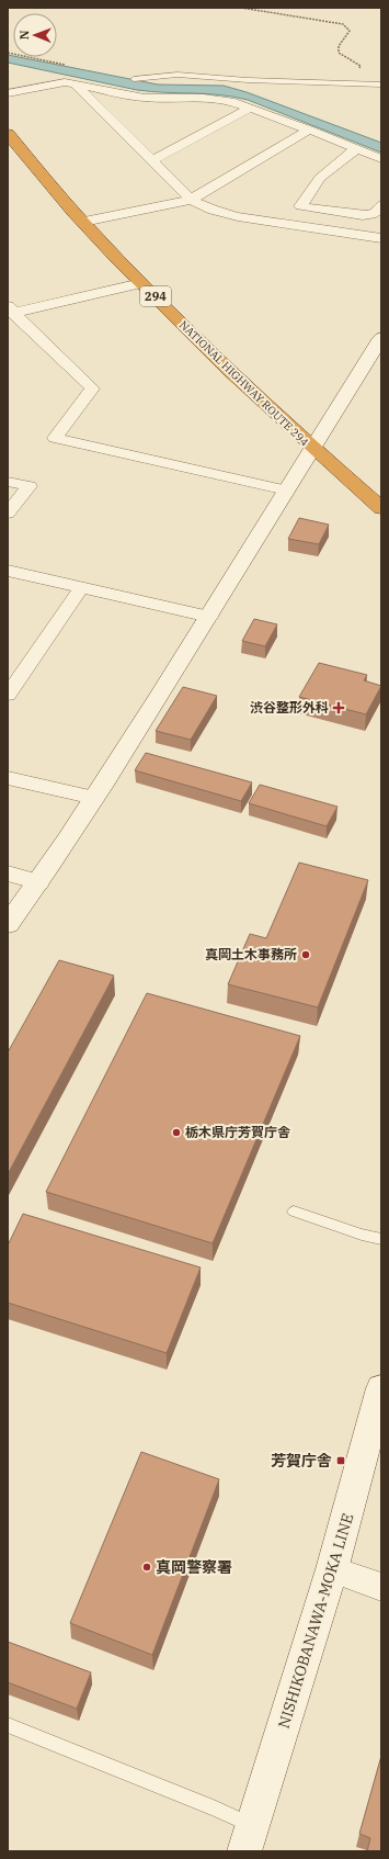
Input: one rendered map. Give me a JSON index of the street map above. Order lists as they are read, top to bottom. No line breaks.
{"streets":{"highway":["294","NATIONAL HIGHWAY ROUTE 294"],"street":["NISHIKOBANAWA-MOKA LINE"]},"places":{"health":["渋谷整形外科"],"other":["真岡土木事務所","栃木県庁芳賀庁舎","真岡警察署"],"transit":["芳賀庁舎"]},"north":"left"}
